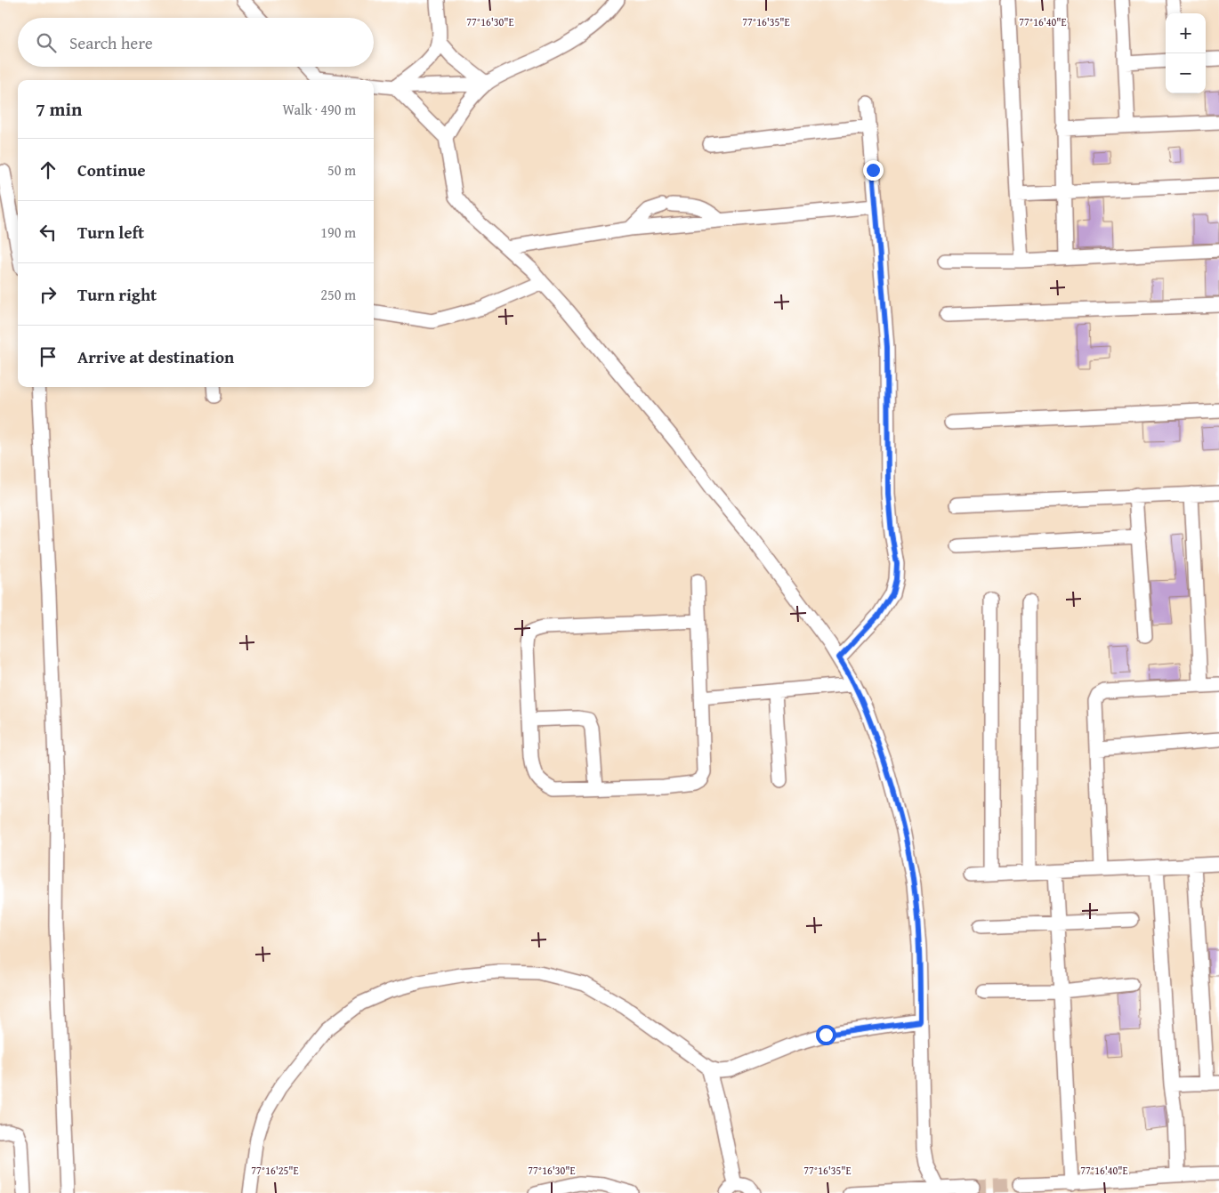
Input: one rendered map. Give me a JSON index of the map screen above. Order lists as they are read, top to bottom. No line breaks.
{"page":{"map_buttons":["+","−"],"search":"Search here","heading":["7 min","Walk · 490 m"],"list":[["Continue","50 m"],["Turn left","190 m"],["Turn right","250 m"],"Arrive at destination"]},"coordinates":["77°16'30\"E","77°16'35\"E","77°16'40\"E","77°16'25\"E"]}
